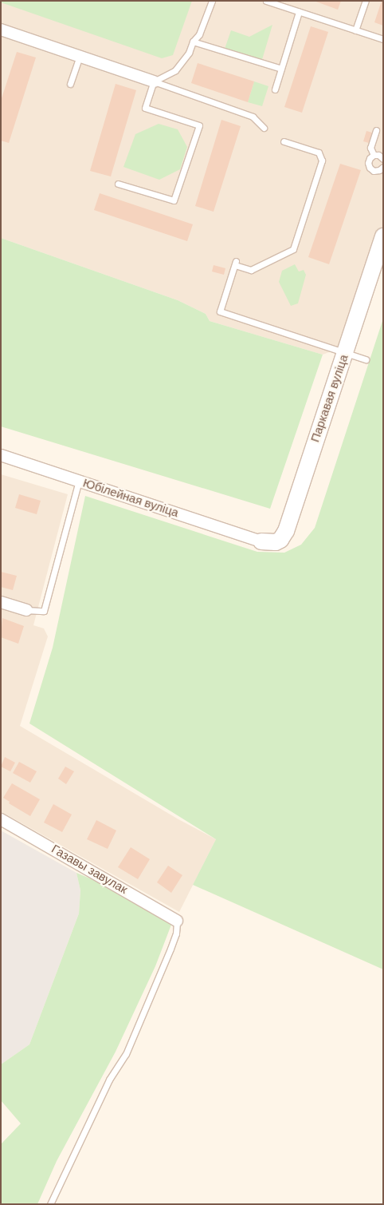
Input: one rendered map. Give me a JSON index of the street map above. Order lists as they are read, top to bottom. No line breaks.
{"streets":{"street":["Паркавая вуліца","Юбілейная вуліца","Газавы завулак"]},"crossings":[["Паркавая вуліца","Юбілейная вуліца"]]}
